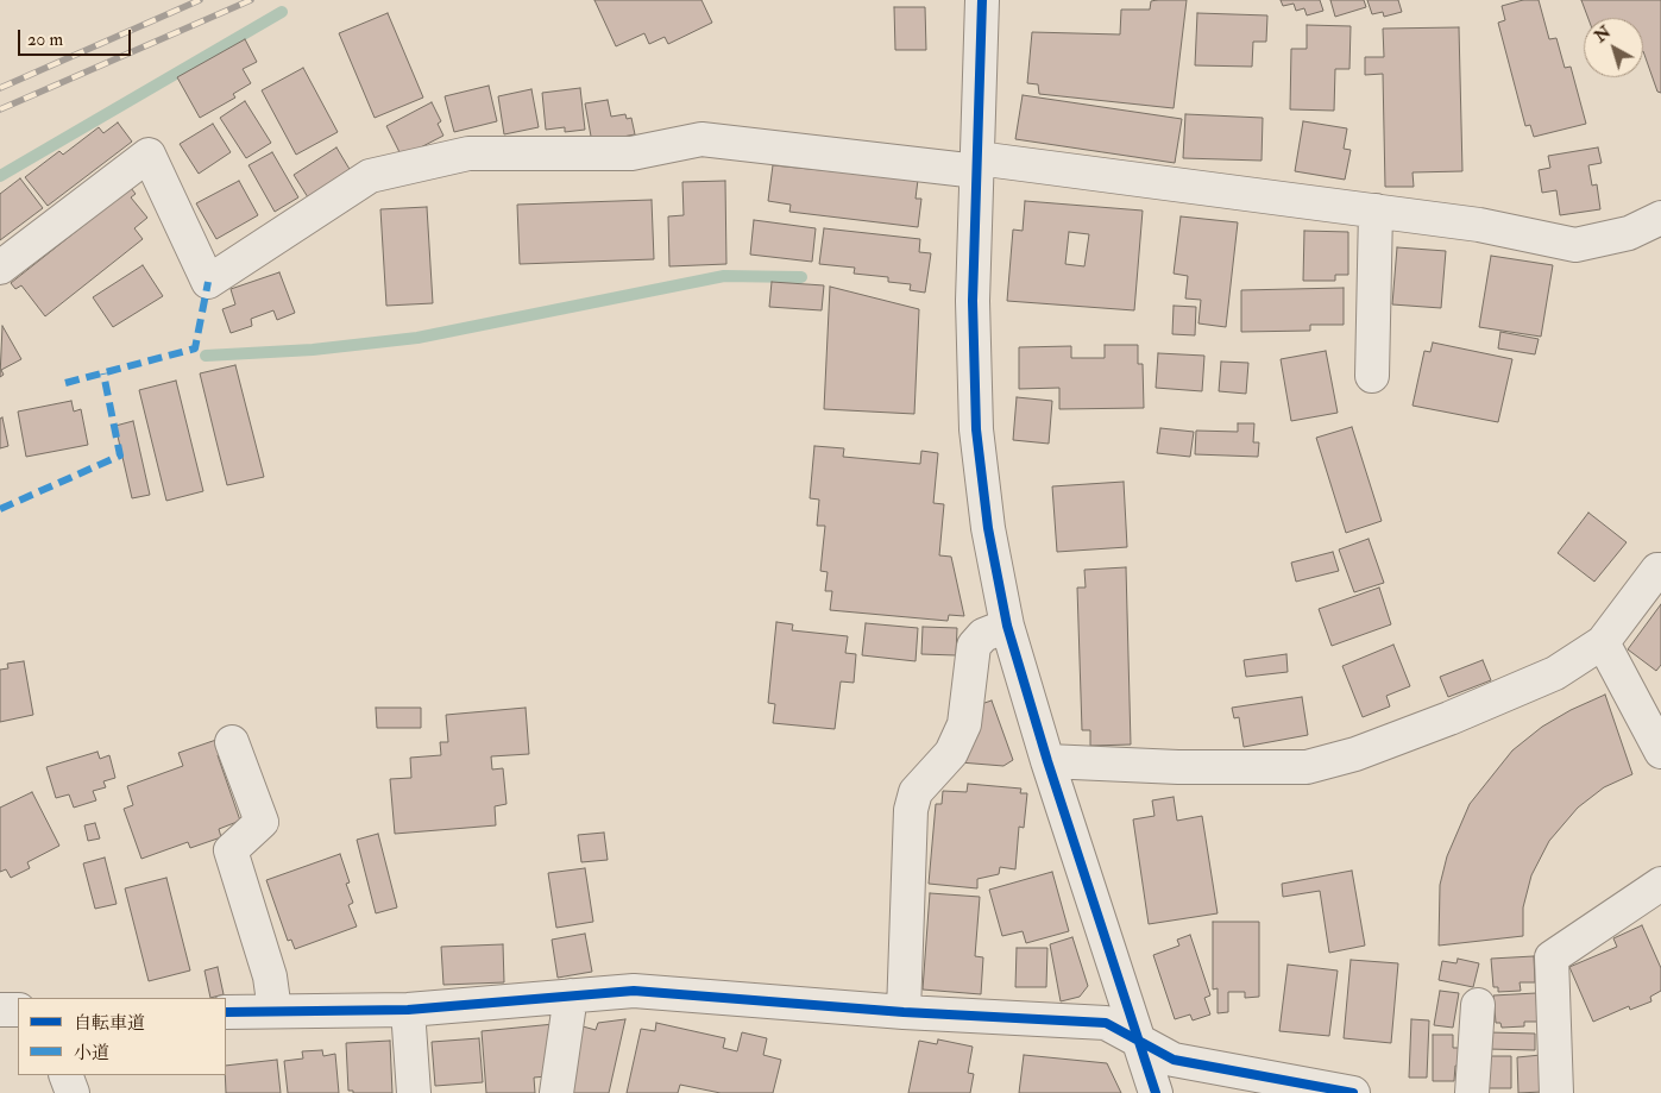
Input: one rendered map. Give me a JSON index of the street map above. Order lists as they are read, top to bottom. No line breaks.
{"legend":["自転車道","小道"],"scale_bar":"20 m","north":"top left"}
